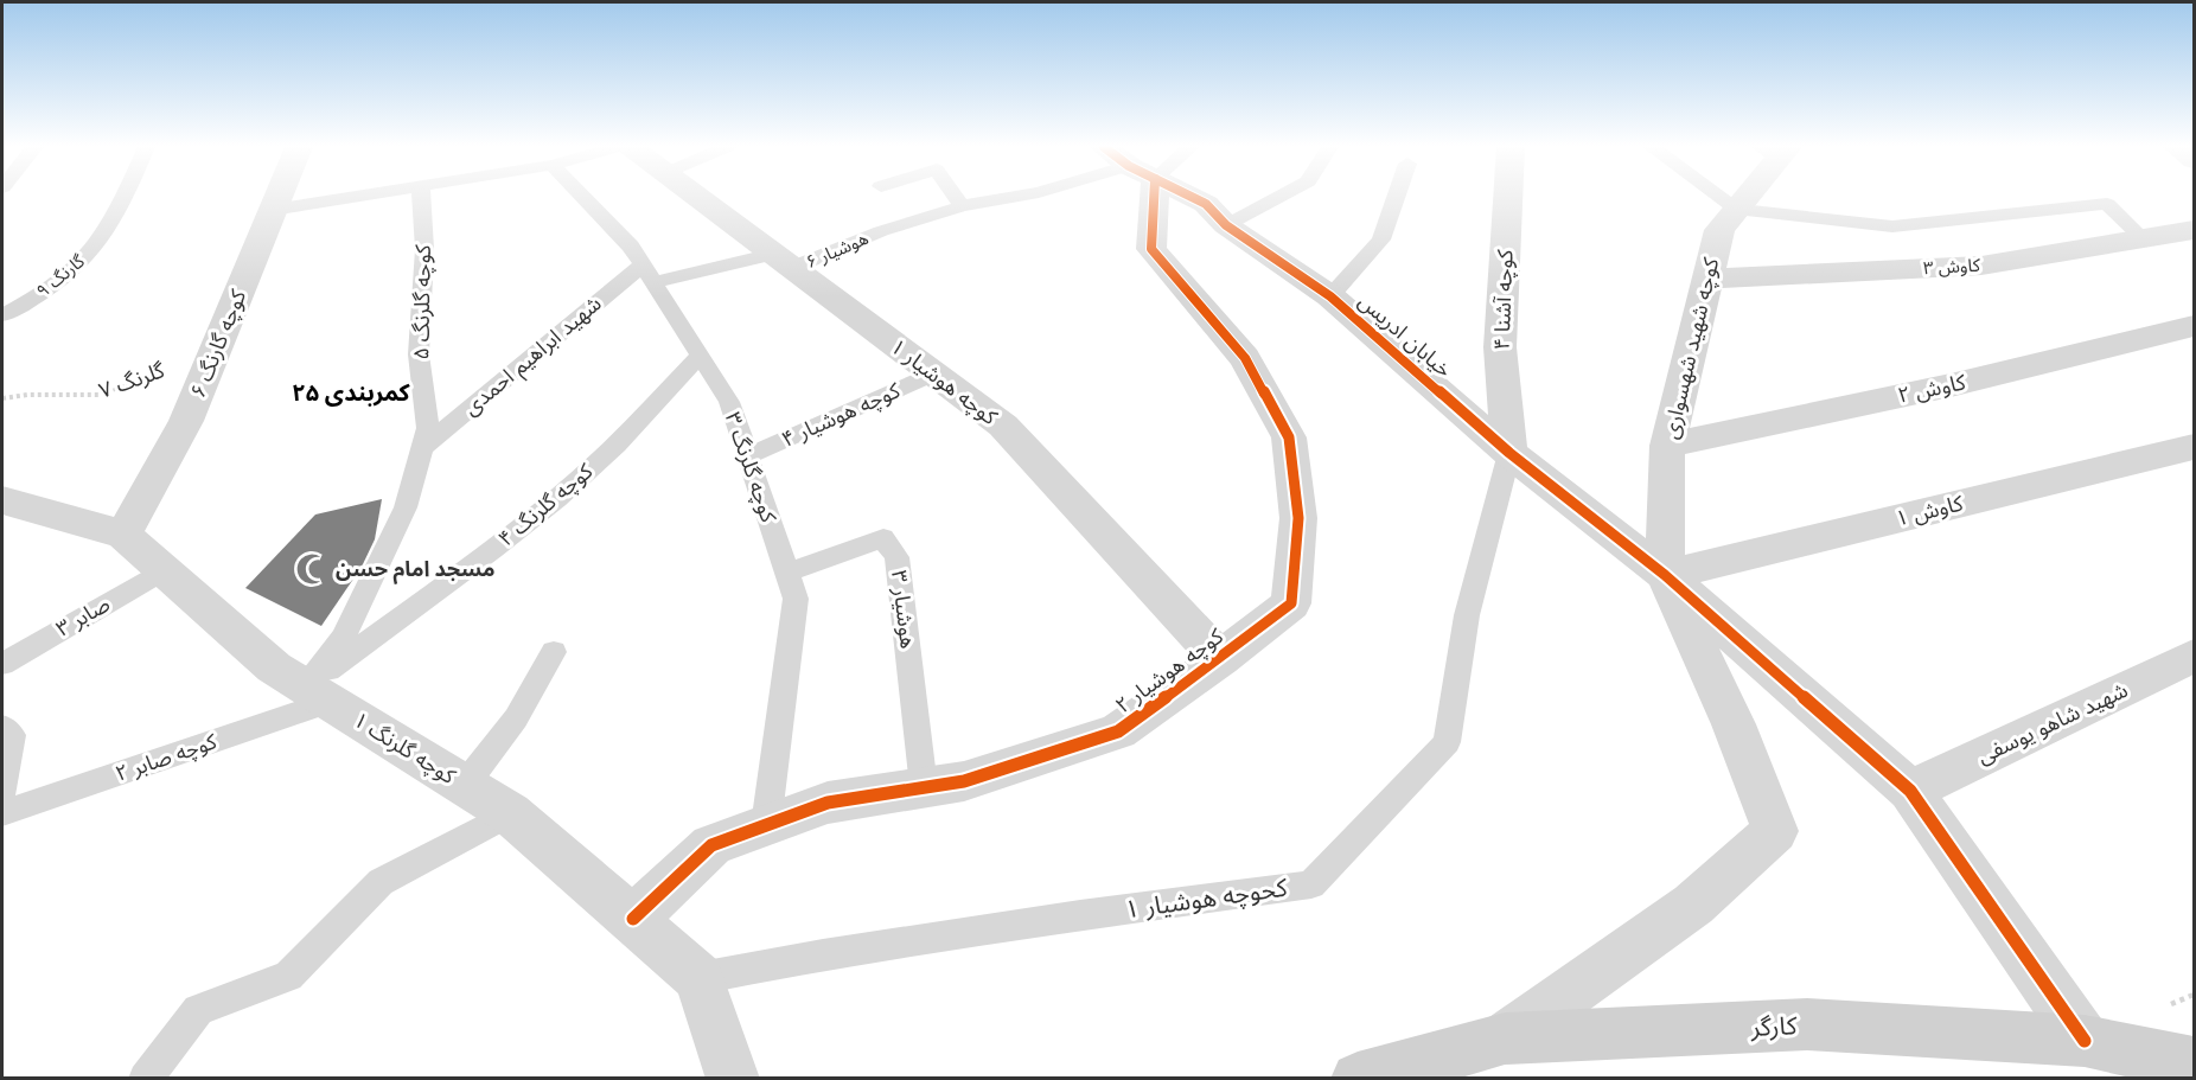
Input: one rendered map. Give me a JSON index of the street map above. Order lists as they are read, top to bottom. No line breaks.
{"streets":{"main road":["کارگر"],"street":["کاوش ۳","کوچه آشنا ۴","خیابان ادریس","کوچه گارنگ ۶","کوچه شهید شهسواری","کوچه هوشیار ۱","کاوش ۲","کاوش ۱","کوچه هوشیار ۲","شهید شاهو یوسفی","کوچه گلرنگ ۱"],"lane":["هوشیار ۶","گارنگ ۹","کوچه گلرنگ ۵","شهید ابراهیم احمدی","کوچه هوشیار ۴","کوچه گلرنگ ۳","کوچه گلرنگ ۴","هوشیار ۳","صابر ۳","کوچه صابر ۲","کحوچه هوشیار ۱"],"path":["گلرنگ ۷"]},"crossings":[["هوشیار ۶","شهید ابراهیم احمدی"],["هوشیار ۶","کوچه هوشیار ۱"],["هوشیار ۶","کوچه گلرنگ ۳"],["کاوش ۳","کوچه شهید شهسواری"],["کوچه آشنا ۴","خیابان ادریس"],["کوچه آشنا ۴","کحوچه هوشیار ۱"],["کوچه گلرنگ ۵","شهید ابراهیم احمدی"],["کوچه گلرنگ ۵","کوچه گلرنگ ۴"],["کوچه گلرنگ ۵","کوچه گلرنگ ۱"],["کوچه گلرنگ ۵","کوچه صابر ۲"],["خیابان ادریس","کوچه شهید شهسواری"],["خیابان ادریس","کاوش ۱"],["خیابان ادریس","شهید شاهو یوسفی"],["خیابان ادریس","کحوچه هوشیار ۱"],["خیابان ادریس","کارگر"],["کوچه گارنگ ۶","گلرنگ ۷"],["کوچه گارنگ ۶","کوچه گلرنگ ۱"],["کوچه شهید شهسواری","کاوش ۲"],["کوچه شهید شهسواری","کاوش ۱"],["شهید ابراهیم احمدی","کوچه گلرنگ ۳"],["کوچه هوشیار ۱","کوچه هوشیار ۴"],["کوچه هوشیار ۱","کوچه هوشیار ۲"],["کوچه هوشیار ۴","کوچه گلرنگ ۳"],["کوچه گلرنگ ۳","کوچه گلرنگ ۴"],["کوچه گلرنگ ۳","هوشیار ۳"],["کوچه گلرنگ ۳","کوچه هوشیار ۲"],["کوچه گلرنگ ۴","کوچه گلرنگ ۱"],["کوچه گلرنگ ۴","کوچه صابر ۲"],["هوشیار ۳","کوچه هوشیار ۲"],["صابر ۳","کوچه گلرنگ ۱"],["کوچه هوشیار ۲","کوچه گلرنگ ۱"],["کوچه گلرنگ ۱","کوچه صابر ۲"],["کوچه گلرنگ ۱","کحوچه هوشیار ۱"]],"districts":["کمربندی ۲۵"],"places":{"mosque":["مسجد امام حسن"]}}
